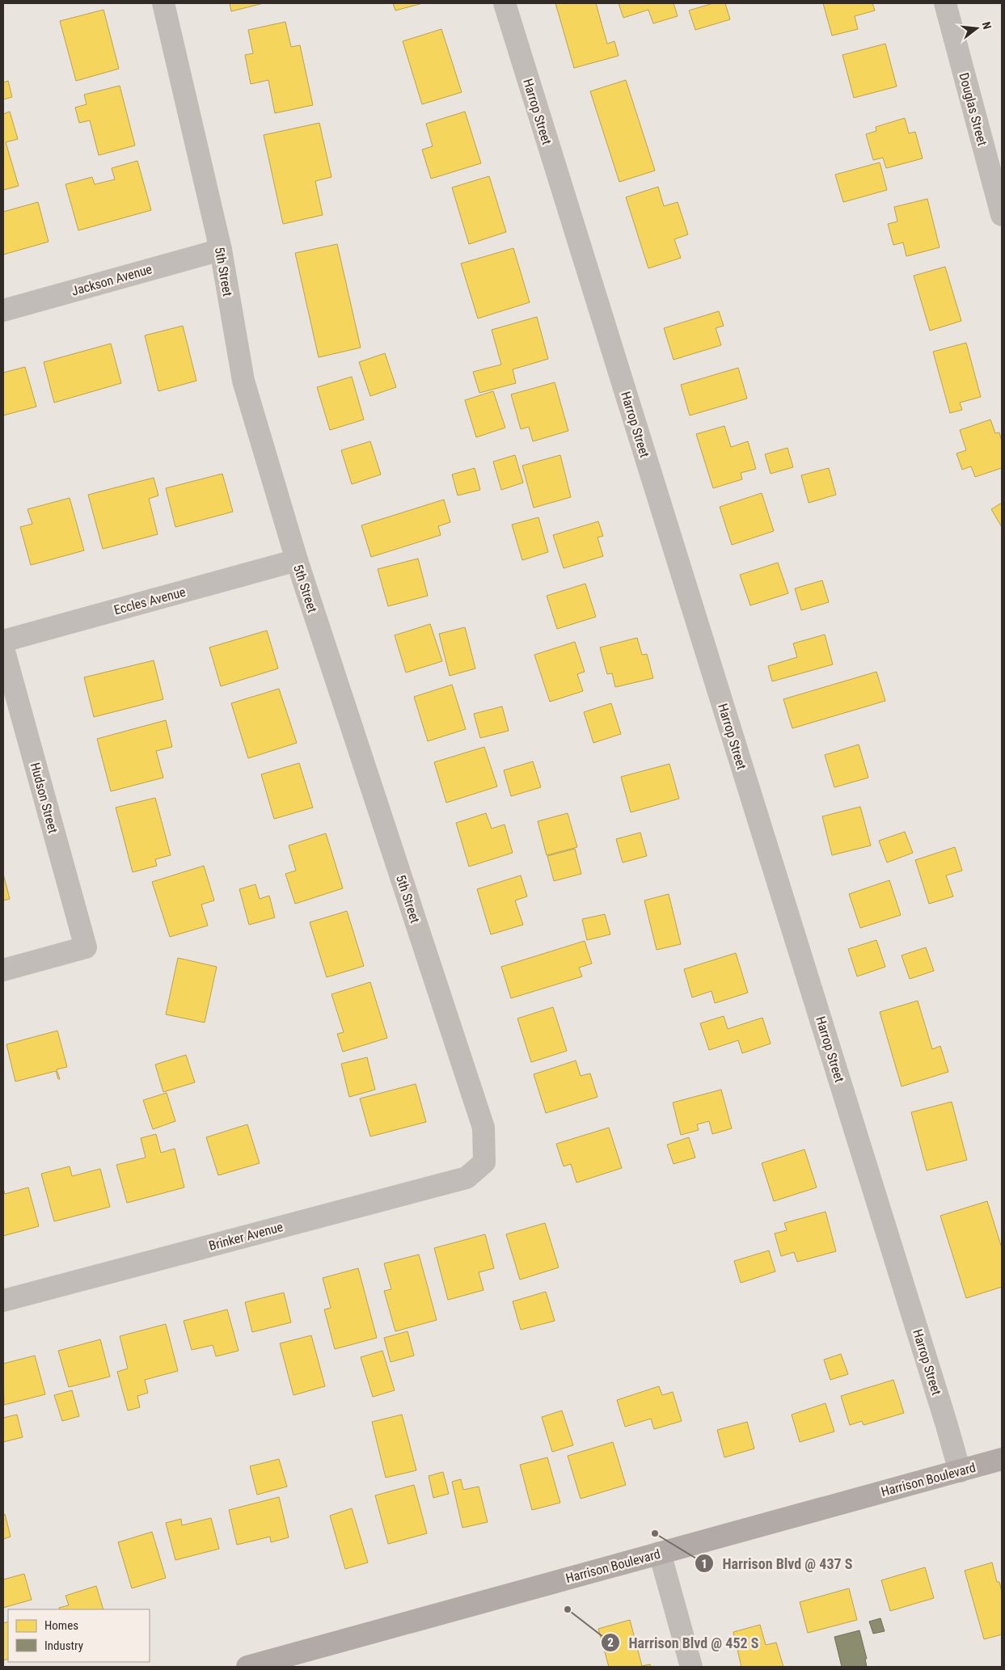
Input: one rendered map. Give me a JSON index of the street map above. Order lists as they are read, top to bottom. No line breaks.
{"streets":{"main road":["Harrison Boulevard"],"street":["Douglas Street","Harrop Street","5th Street","Jackson Avenue","Eccles Avenue","Hudson Street","Brinker Avenue"]},"crossings":[["Harrop Street","Harrison Boulevard"],["5th Street","Jackson Avenue"],["5th Street","Eccles Avenue"],["5th Street","Brinker Avenue"]],"places":["Harrison Blvd @ 437 S","Harrison Blvd @ 452 S"],"legend":["Homes","Industry"],"north":"right"}
